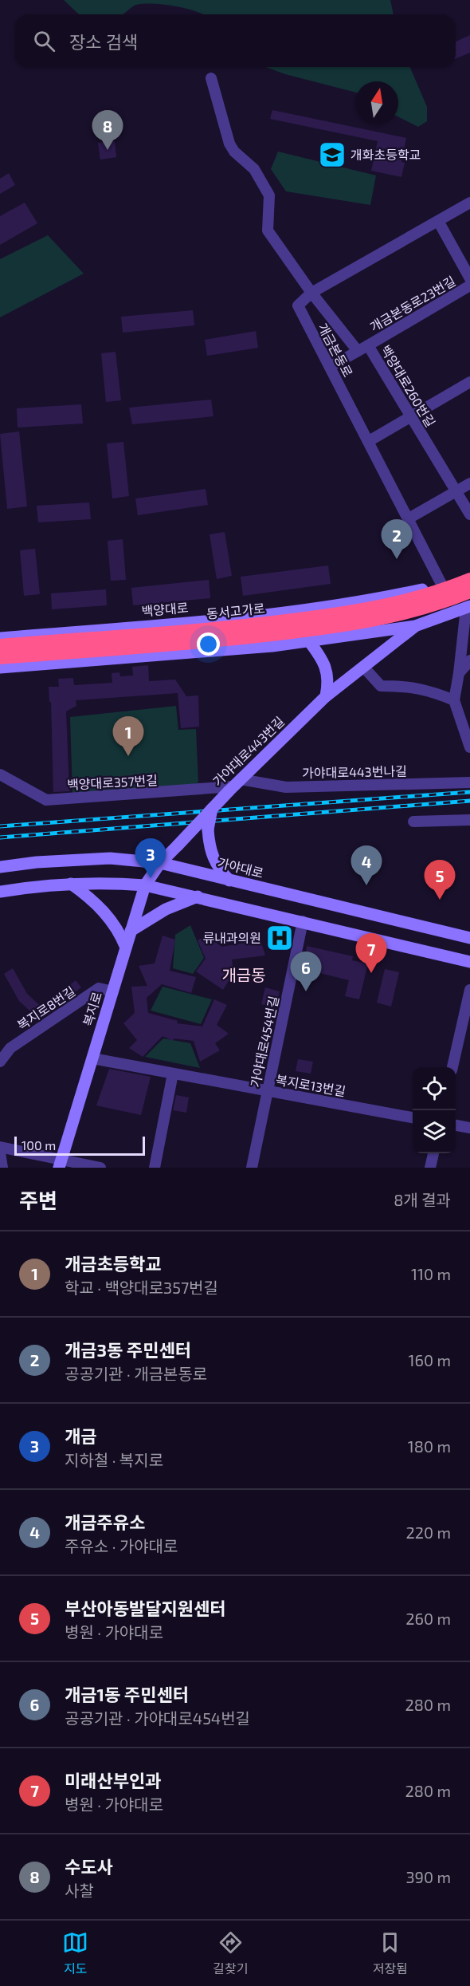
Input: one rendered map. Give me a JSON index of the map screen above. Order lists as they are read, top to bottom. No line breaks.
{"streets":{"highway":["동서고가로"],"main road":["백양대로","가야대로443번길","가야대로","복지로"],"street":["개금본동로23번길","개금본동로","백양대로260번길","가야대로443번나길","백양대로357번길","복지로8번길","가야대로454번길","복지로13번길"]},"crossings":[["개금본동로23번길","백양대로260번길"],["개금본동로","백양대로"],["백양대로","동서고가로"],["백양대로","가야대로443번길"],["동서고가로","가야대로443번길"],["가야대로443번길","가야대로443번나길"],["가야대로443번길","백양대로357번길"],["가야대로443번길","가야대로"],["가야대로443번길","복지로"],["가야대로443번나길","백양대로357번길"],["가야대로","복지로"],["복지로8번길","복지로"],["복지로","복지로13번길"],["가야대로454번길","복지로13번길"]],"districts":["개금동"],"places":{"school or university":["개화초등학교"],"hospital":["류내과의원"]},"scale_bar":"100 m","north":"top","page":{"search":"장소 검색","pins":["8","2","1","3","4","5","7","6"],"scale":"100 m","heading":["주변","8개 결과"],"list":[{"mark":"1","name":"개금초등학교","note":"학교 · 백양대로357번길","value":"110 m"},{"mark":"2","name":"개금3동 주민센터","note":"공공기관 · 개금본동로","value":"160 m"},{"mark":"3","name":"개금","note":"지하철 · 복지로","value":"180 m"},{"mark":"4","name":"개금주유소","note":"주유소 · 가야대로","value":"220 m"},{"mark":"5","name":"부산아동발달지원센터","note":"병원 · 가야대로","value":"260 m"},{"mark":"6","name":"개금1동 주민센터","note":"공공기관 · 가야대로454번길","value":"280 m"},{"mark":"7","name":"미래산부인과","note":"병원 · 가야대로","value":"280 m"},{"mark":"8","name":"수도사","note":"사찰","value":"390 m"}],"nav":["지도","길찾기","저장됨"]}}
